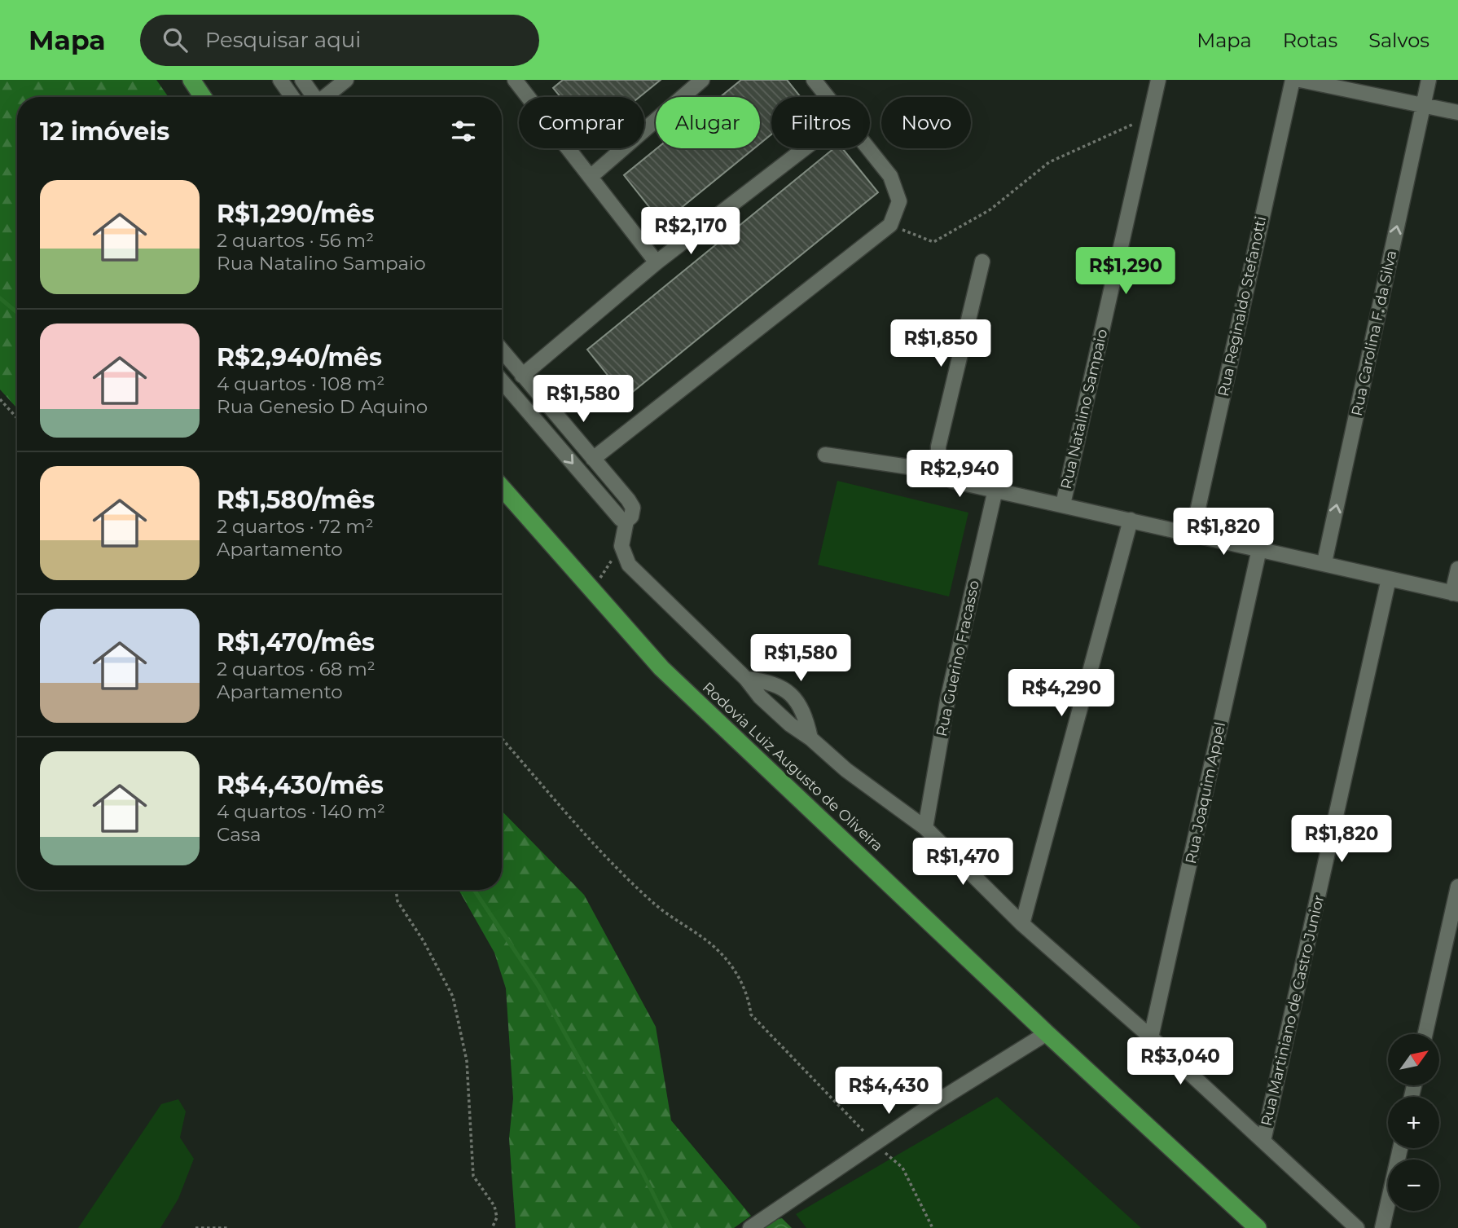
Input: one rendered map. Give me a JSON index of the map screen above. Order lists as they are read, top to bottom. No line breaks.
{"streets":{"highway":["Rodovia Luiz Augusto de Oliveira"],"street":["Rua Reginaldo Stefanotti","Rua Carolina F. da Silva","Rua Natalino Sampaio","Rua Guerino Fracasso","Rua Joaquim Appel","Rua Martiniano de Castro Junior"]},"one_way":["Rua Carolina F. da Silva"],"north":"top right","page":{"header":"Mapa","search":"Pesquisar aqui","nav":["Mapa","Rotas","Salvos"],"chip":["Comprar","Alugar","Filtros","Novo"],"heading":"12 imóveis","list":[{"name":"R$1,290/mês","note":"2 quartos · 56 m² · Rua Natalino Sampaio"},{"name":"R$2,940/mês","note":"4 quartos · 108 m² · Rua Genesio D Aquino"},{"name":"R$1,580/mês","note":"2 quartos · 72 m² · Apartamento"},{"name":"R$1,470/mês","note":"2 quartos · 68 m² · Apartamento"},{"name":"R$4,430/mês","note":"4 quartos · 140 m² · Casa"}],"price":["R$2,170","R$1,290","R$1,850","R$1,580","R$2,940","R$1,820","R$1,580","R$4,290","R$1,820","R$1,470","R$3,040","R$4,430"],"map_buttons":["+","−"]}}
